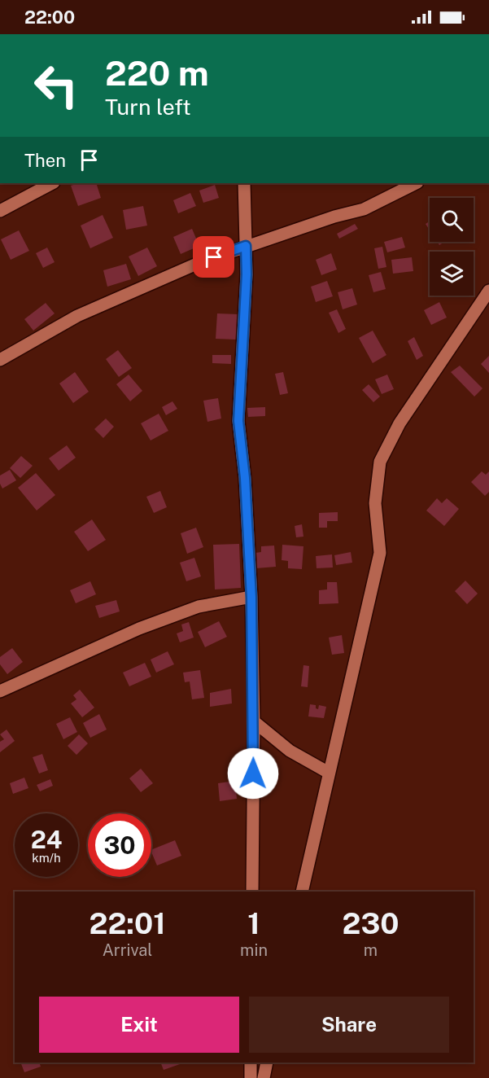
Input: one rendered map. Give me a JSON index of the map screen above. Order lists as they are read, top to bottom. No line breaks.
{"page":{"status":"22:00","turn":["220 m","Turn left"],"then":"Then","speed":"24 km/h","limit":"30","eta":["22:01","Arrival","1","min","230","m"],"buttons":["Exit","Share"]}}
